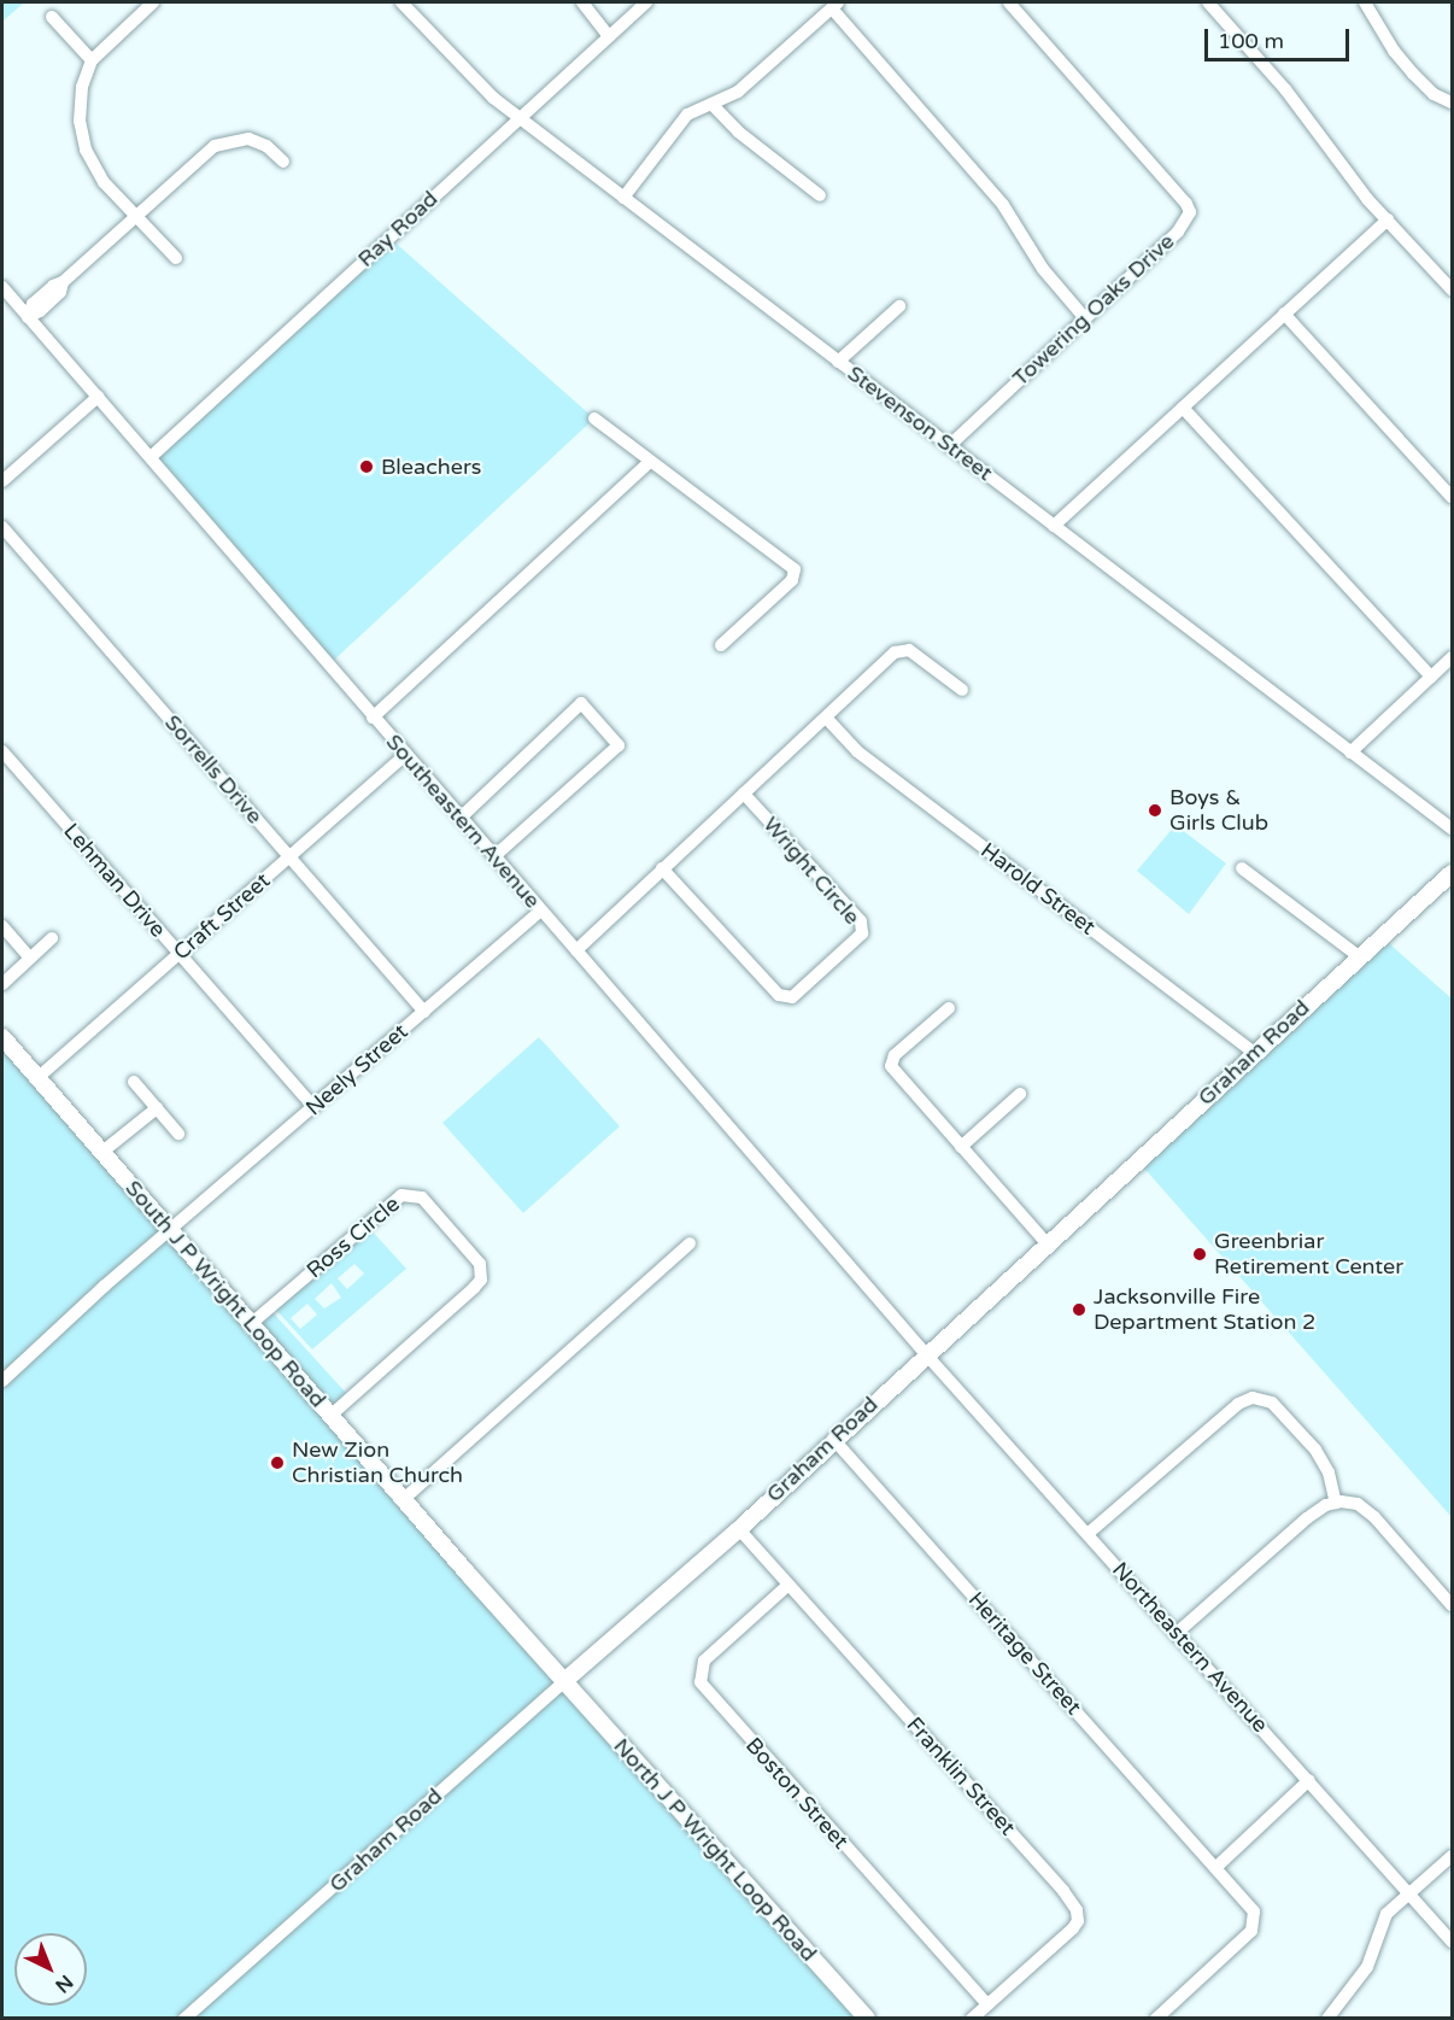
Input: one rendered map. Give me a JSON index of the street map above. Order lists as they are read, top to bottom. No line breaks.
{"streets":{"main road":["Graham Road","South J P Wright Loop Road","North J P Wright Loop Road"],"street":["Ray Road","Towering Oaks Drive","Stevenson Street","Sorrells Drive","Southeastern Avenue","Wright Circle","Lehman Drive","Harold Street","Craft Street","Neely Street","Ross Circle","Northeastern Avenue","Heritage Street","Franklin Street","Boston Street"]},"crossings":[["Ray Road","Stevenson Street"],["Ray Road","Southeastern Avenue"],["Towering Oaks Drive","Stevenson Street"],["Sorrells Drive","Craft Street"],["Sorrells Drive","Neely Street"],["Southeastern Avenue","Craft Street"],["Southeastern Avenue","Graham Road"],["Southeastern Avenue","Neely Street"],["Southeastern Avenue","Northeastern Avenue"],["Lehman Drive","Craft Street"],["Lehman Drive","Neely Street"],["Harold Street","Graham Road"],["Craft Street","South J P Wright Loop Road"],["Graham Road","South J P Wright Loop Road"],["Graham Road","Northeastern Avenue"],["Graham Road","Heritage Street"],["Graham Road","Franklin Street"],["Graham Road","North J P Wright Loop Road"],["Neely Street","South J P Wright Loop Road"],["Ross Circle","South J P Wright Loop Road"],["South J P Wright Loop Road","North J P Wright Loop Road"],["Franklin Street","Boston Street"]],"places":["Bleachers","Boys & Girls Club","Greenbriar Retirement Center","Jacksonville Fire Department Station 2","New Zion Christian Church"],"scale_bar":"100 m","north":"bottom right"}
